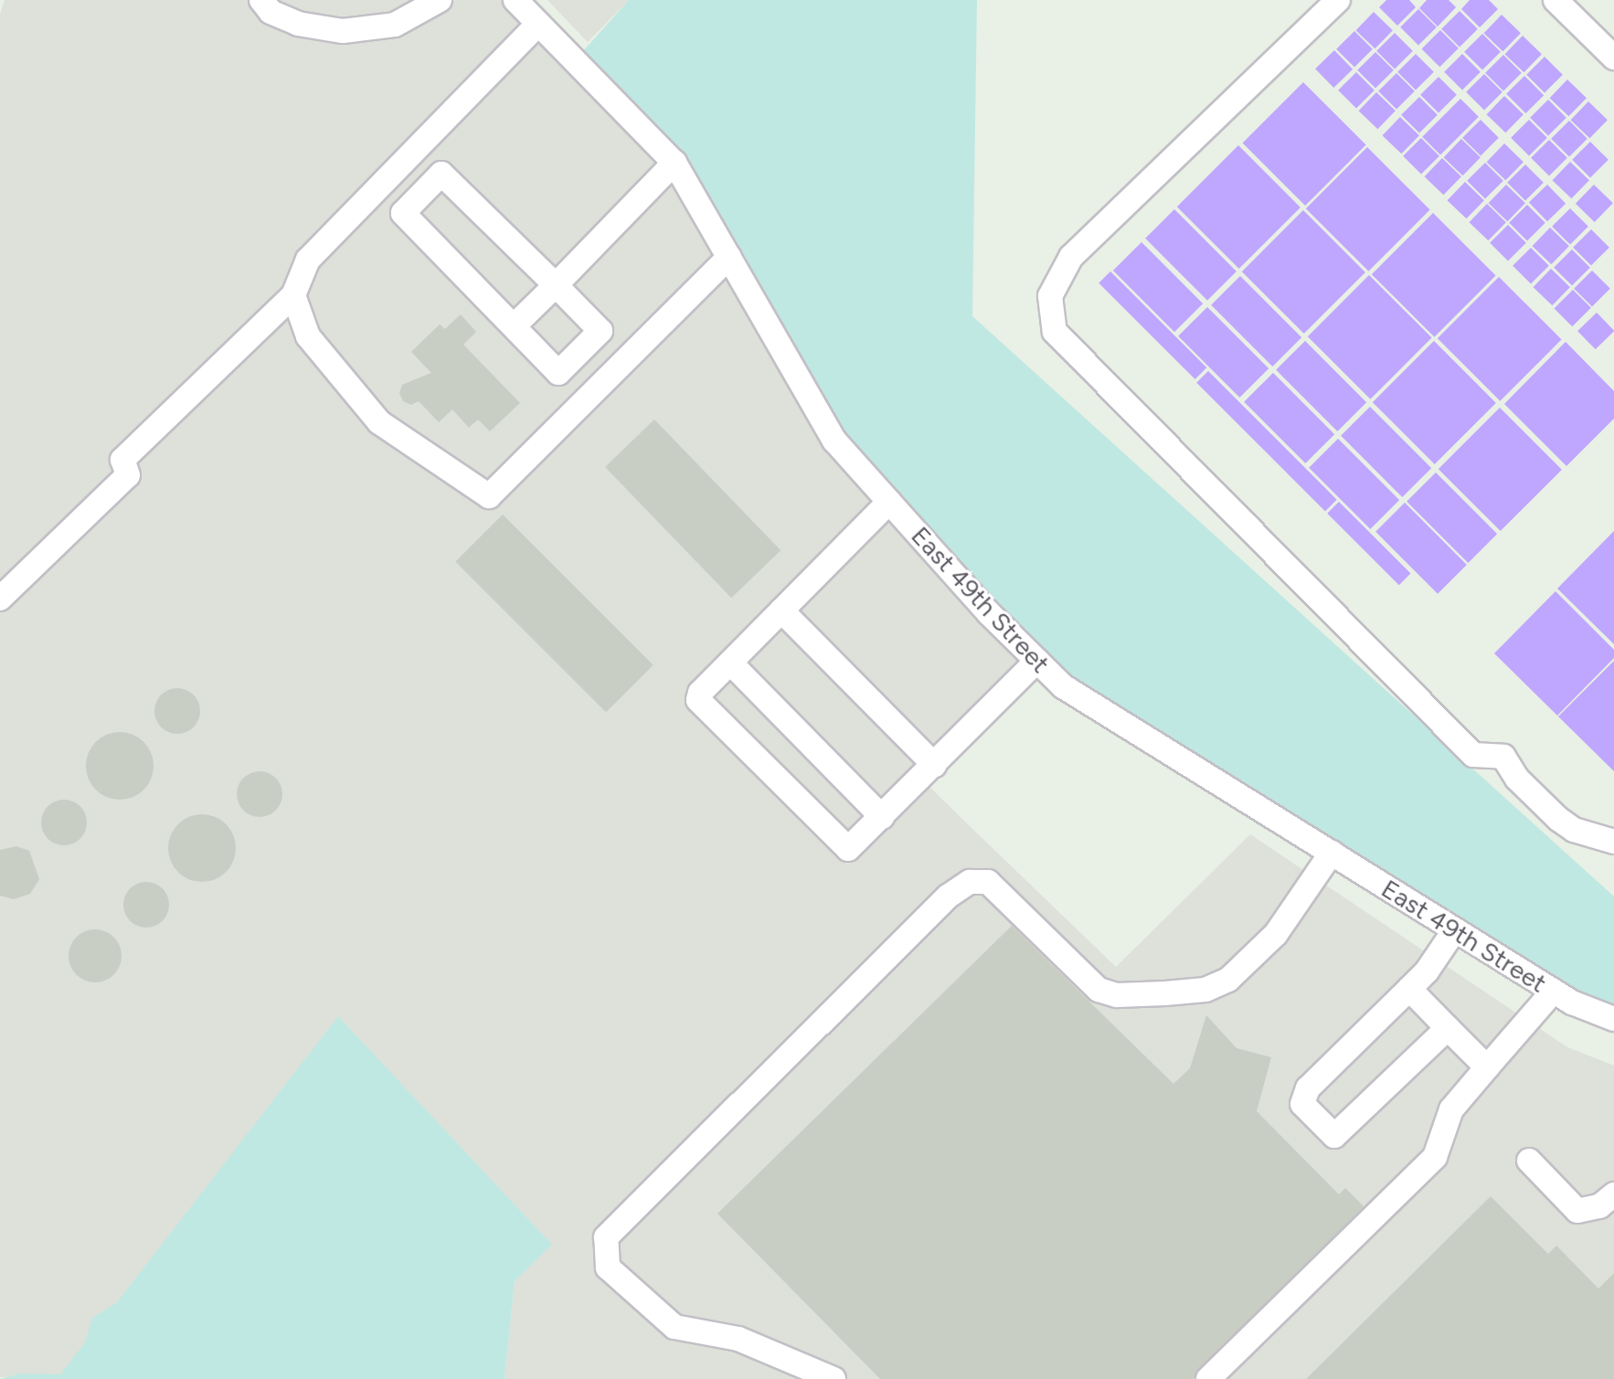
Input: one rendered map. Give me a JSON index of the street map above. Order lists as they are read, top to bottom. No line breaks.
{"streets":{"street":["East 49th Street"]}}
